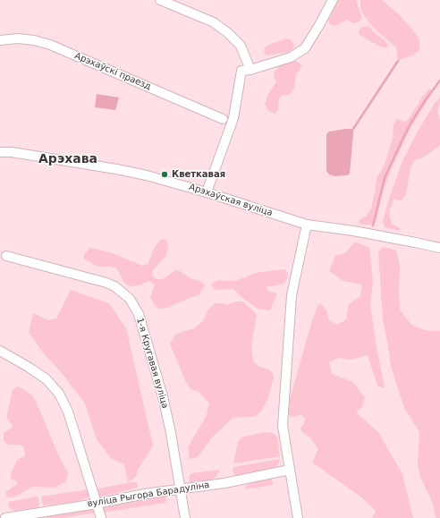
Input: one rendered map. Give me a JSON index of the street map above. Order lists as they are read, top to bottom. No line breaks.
{"streets":{"street":["Арэхаўскі праезд","Арэхаўская вуліца","1-я Кругавая вуліца","вуліца Рыгора Барадуліна"]},"crossings":[["1-я Кругавая вуліца","вуліца Рыгора Барадуліна"]],"districts":["Арэхава"],"places":["Кветкавая"]}
